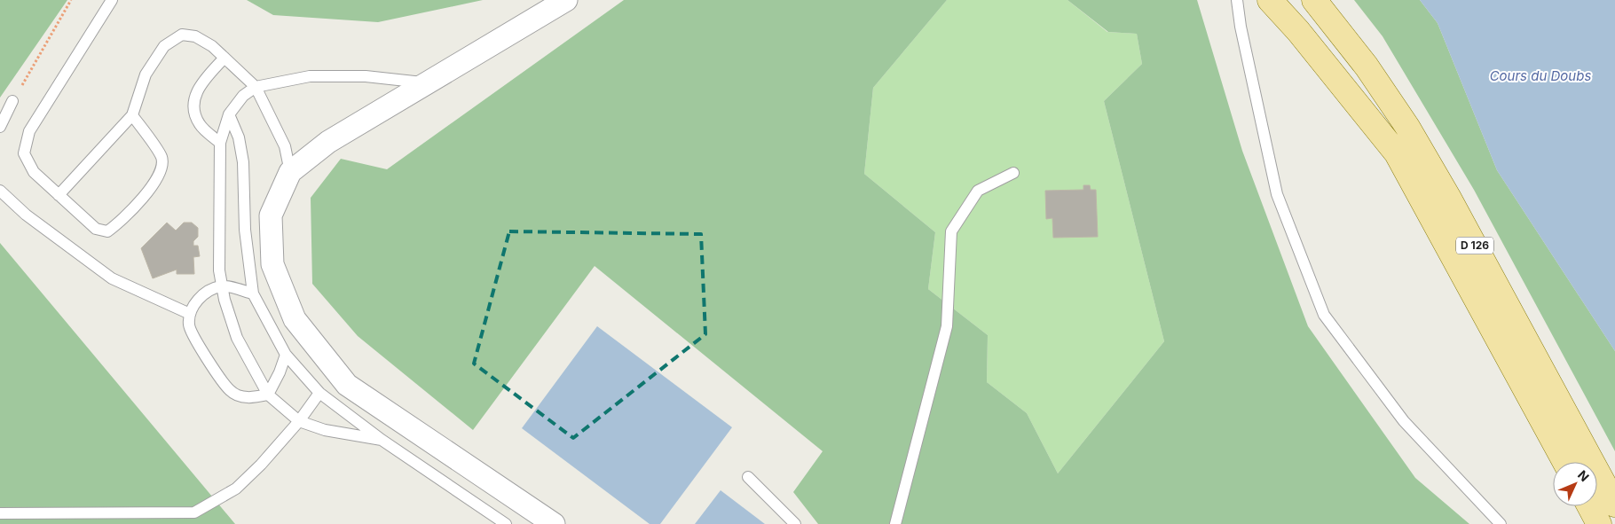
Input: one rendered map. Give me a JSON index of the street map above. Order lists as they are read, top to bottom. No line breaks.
{"streets":{"main road":["D 126"]},"water":["Cours du Doubs"],"north":"top right"}
